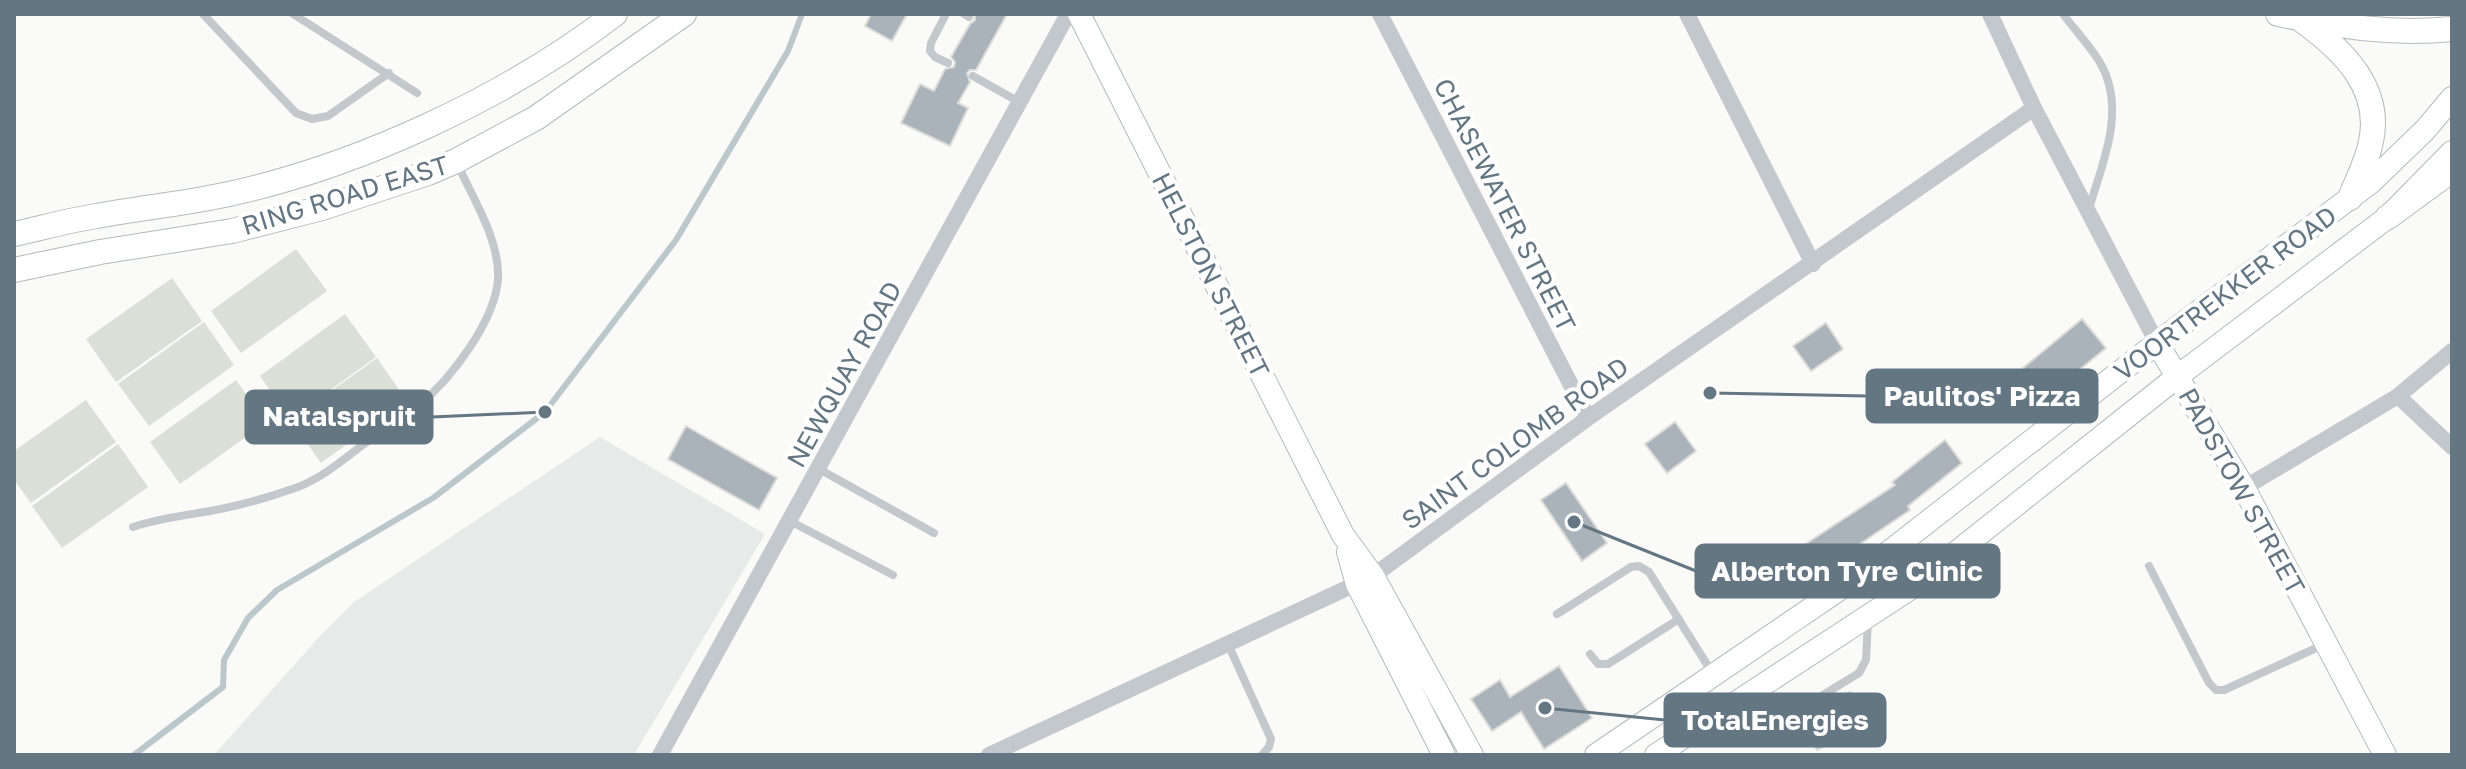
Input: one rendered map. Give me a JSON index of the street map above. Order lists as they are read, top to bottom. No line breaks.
{"streets":{"main road":["RING ROAD EAST","HELSTON STREET","VOORTREKKER ROAD","PADSTOW STREET"],"street":["CHASEWATER STREET","NEWQUAY ROAD","SAINT COLOMB ROAD"]},"crossings":[["CHASEWATER STREET","SAINT COLOMB ROAD"],["HELSTON STREET","SAINT COLOMB ROAD"],["VOORTREKKER ROAD","PADSTOW STREET"],["SAINT COLOMB ROAD","PADSTOW STREET"]],"places":["Paulitos' Pizza","Natalspruit","Alberton Tyre Clinic","TotalEnergies"]}
